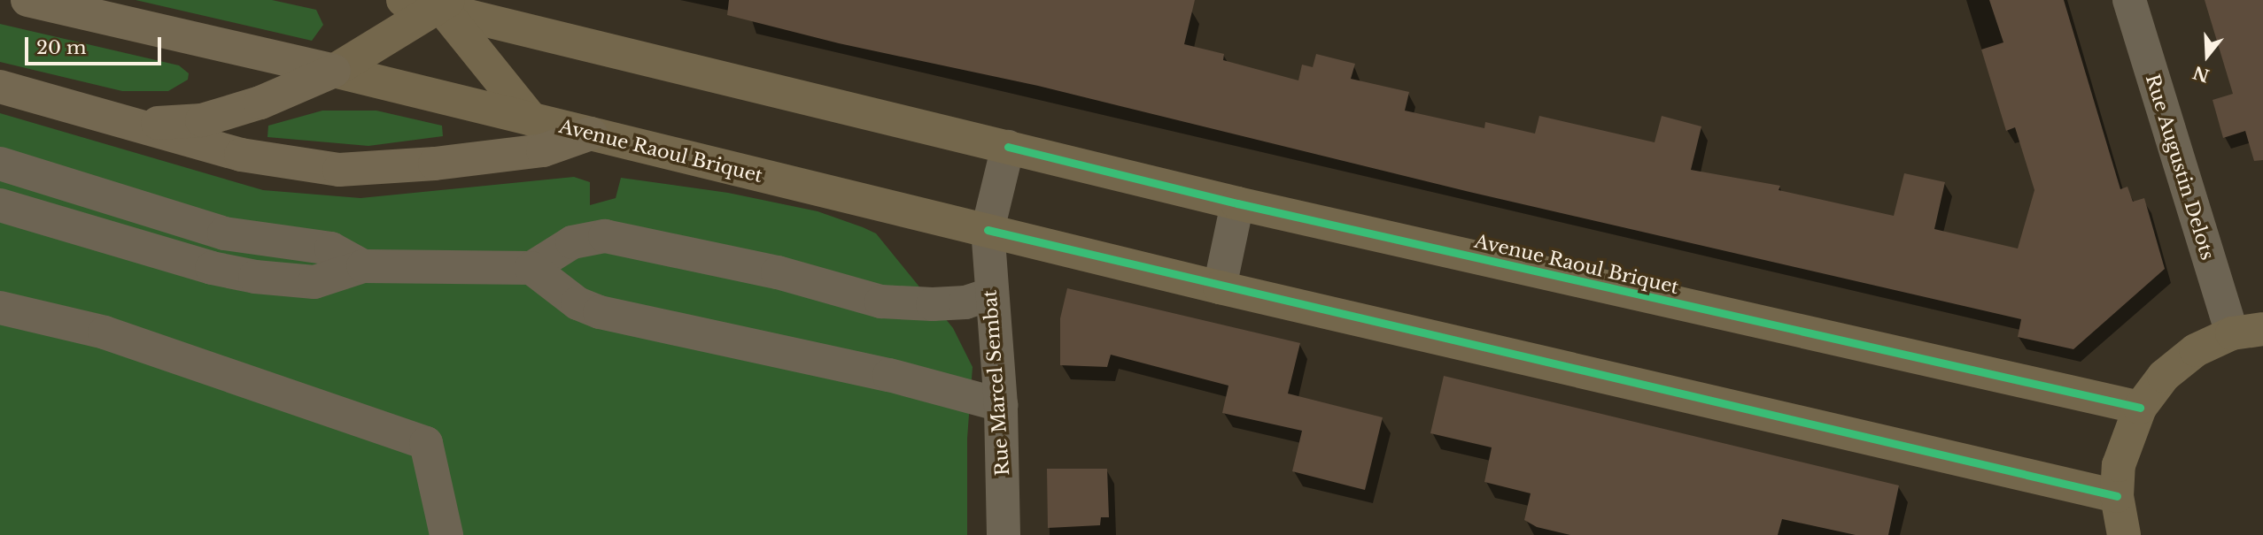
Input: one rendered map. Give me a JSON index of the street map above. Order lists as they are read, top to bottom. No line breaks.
{"streets":{"main road":["Avenue Raoul Briquet"],"street":["Rue Augustin Delots","Rue Marcel Sembat"]},"crossings":[["Avenue Raoul Briquet","Rue Marcel Sembat"]],"scale_bar":"20 m","north":"bottom"}
